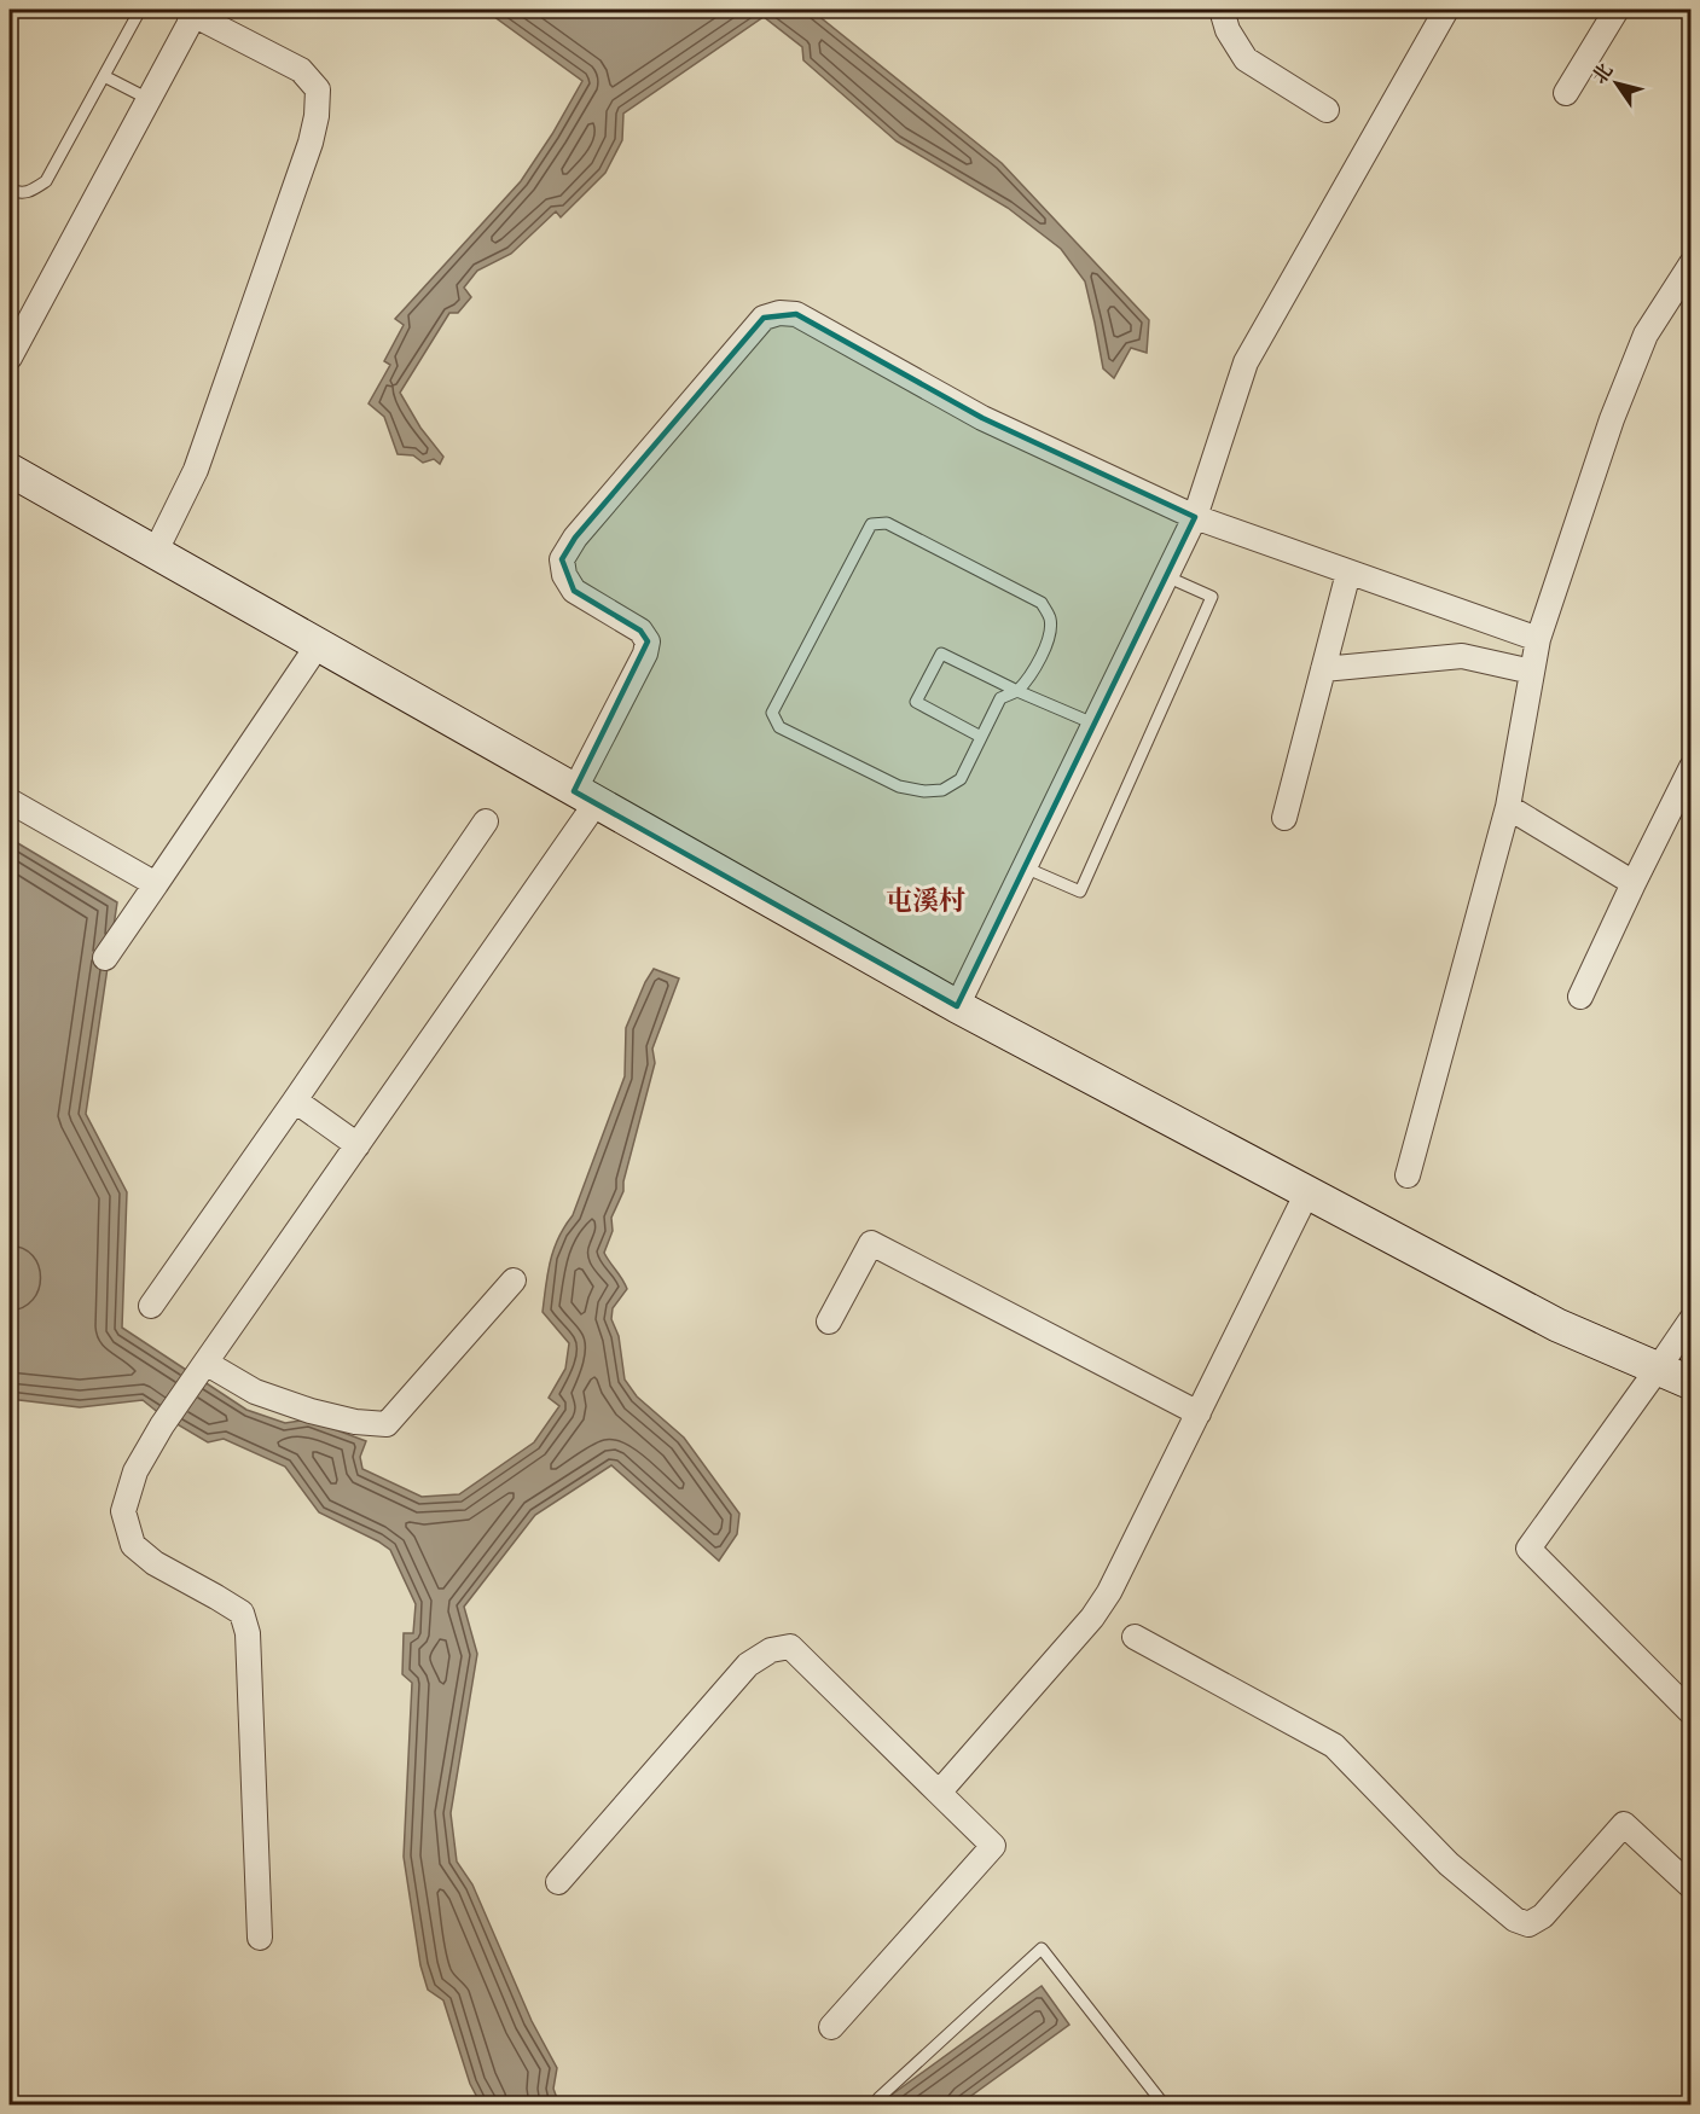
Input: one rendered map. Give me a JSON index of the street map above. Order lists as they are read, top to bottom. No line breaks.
{"districts":["屯溪村"],"north":"top left"}
